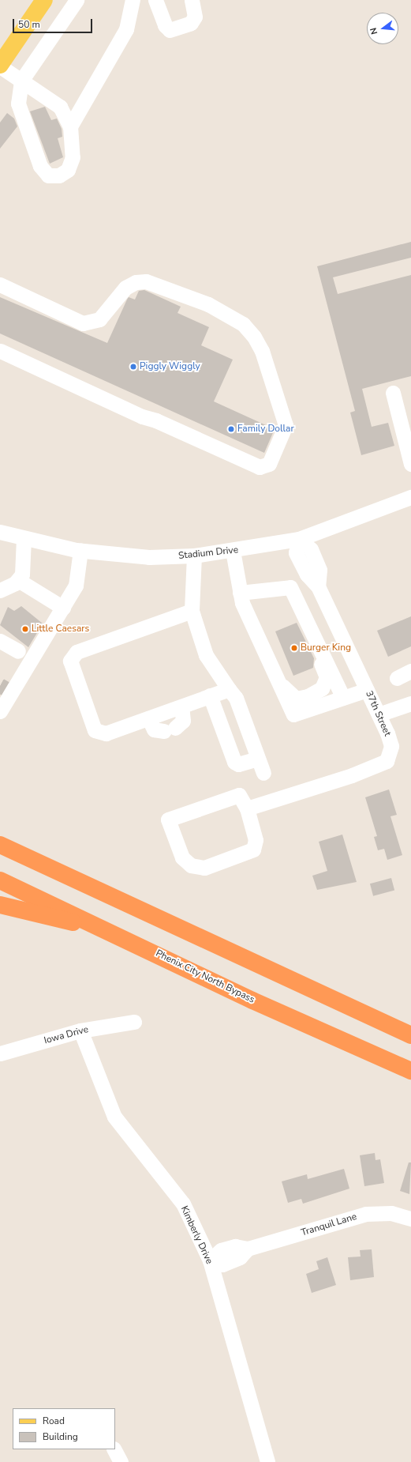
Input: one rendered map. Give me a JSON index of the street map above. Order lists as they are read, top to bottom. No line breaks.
{"streets":{"highway":["Phenix City North Bypass"],"street":["Stadium Drive","37th Street","Iowa Drive","Tranquil Lane","Kimberly Drive"]},"crossings":[["Stadium Drive","37th Street"],["Iowa Drive","Kimberly Drive"],["Tranquil Lane","Kimberly Drive"]],"places":["Piggly Wiggly","Family Dollar","Little Caesars","Burger King"],"legend":["Road","Building"],"scale_bar":"50 m","north":"left"}
